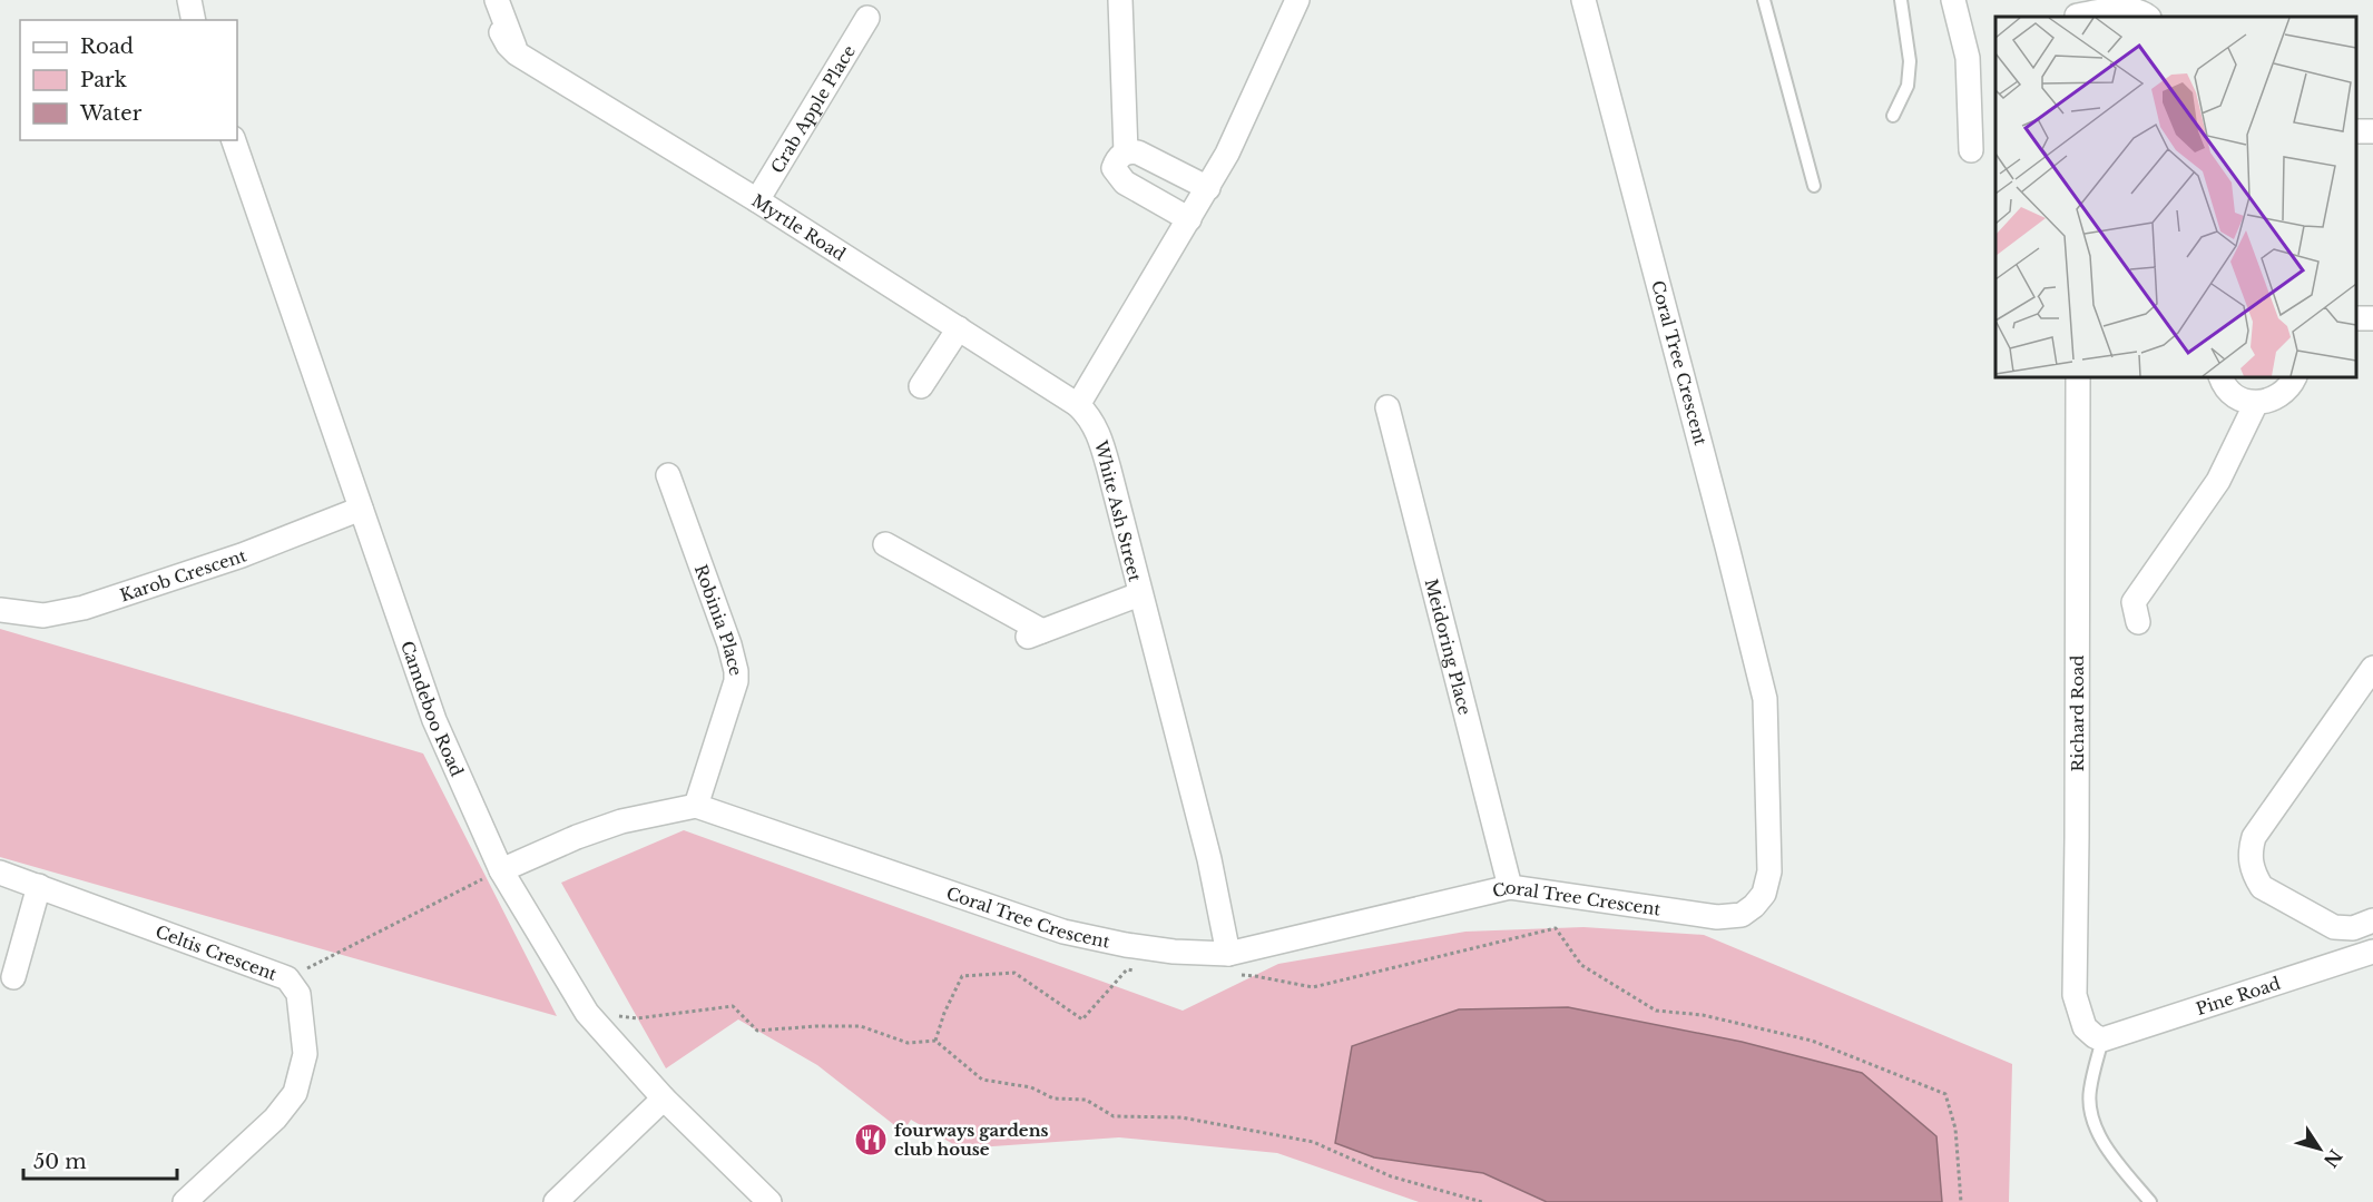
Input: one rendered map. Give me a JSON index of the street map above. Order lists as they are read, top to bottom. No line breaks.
{"streets":{"street":["Crab Apple Place","Myrtle Road","Coral Tree Crescent","White Ash Street","Karob Crescent","Robinia Place","Meidoring Place","Camdeboo Road","Richard Road","Celtis Crescent","Pine Road"]},"crossings":[["Crab Apple Place","Myrtle Road"],["Myrtle Road","White Ash Street"],["Coral Tree Crescent","White Ash Street"],["Coral Tree Crescent","Robinia Place"],["Coral Tree Crescent","Meidoring Place"],["Karob Crescent","Camdeboo Road"],["Richard Road","Pine Road"]],"places":{"restaurant":["fourways gardens club house"]},"legend":["Road","Park","Water"],"scale_bar":"50 m","north":"bottom right"}
